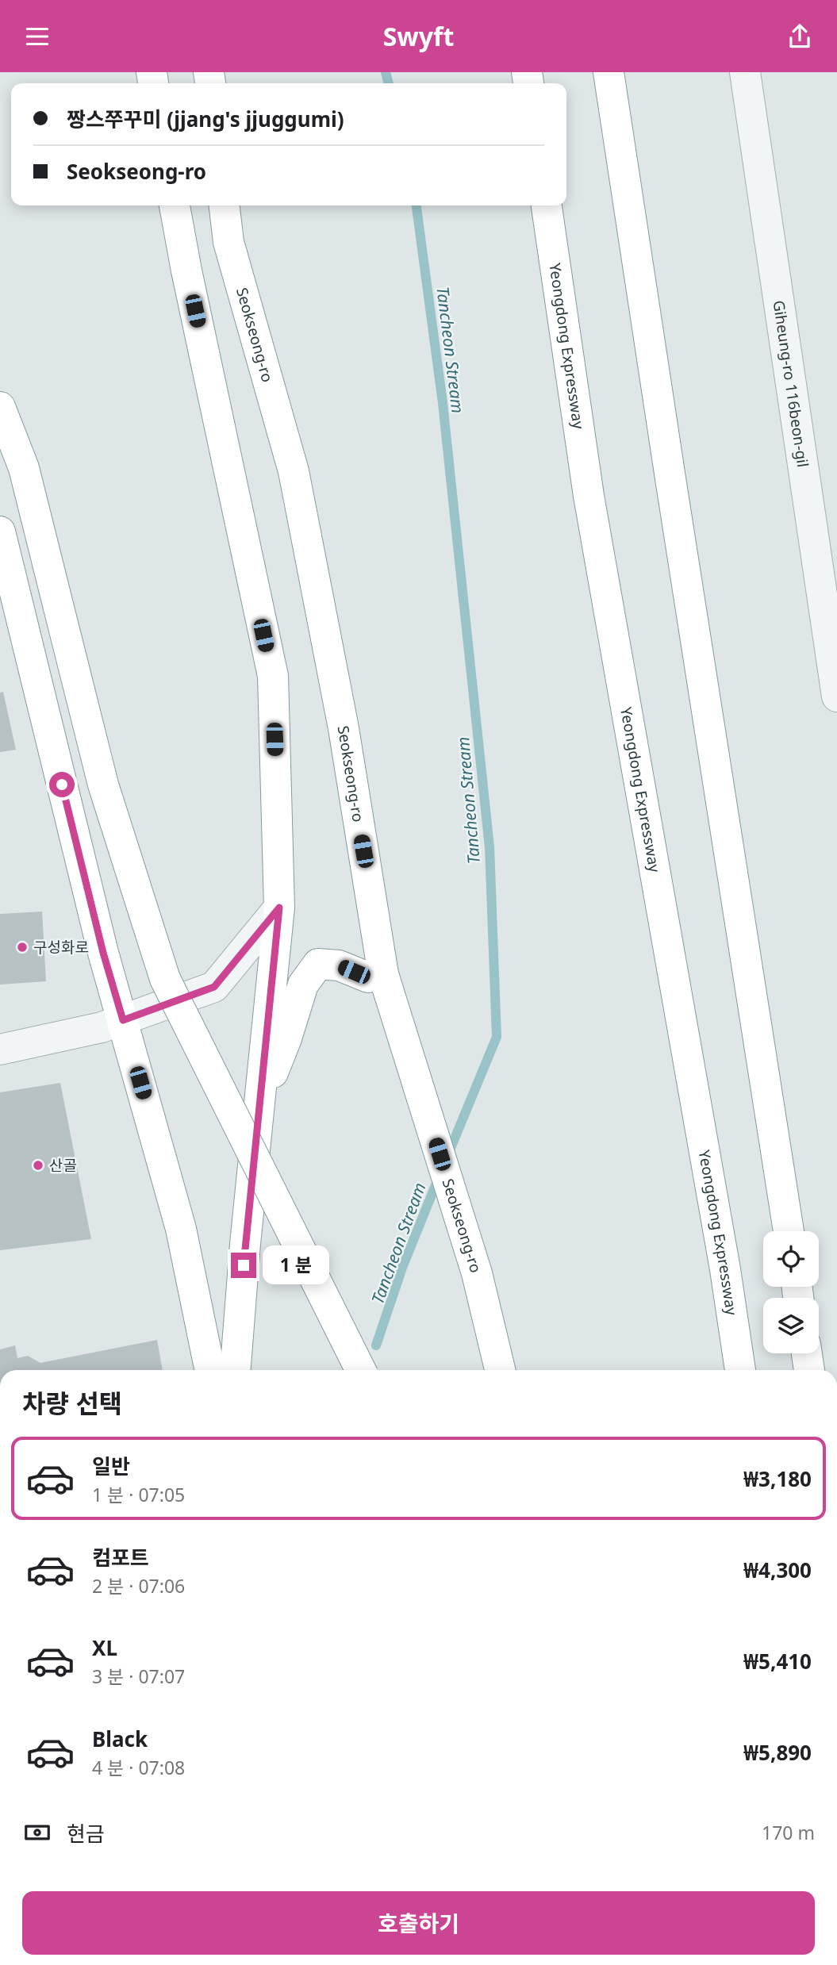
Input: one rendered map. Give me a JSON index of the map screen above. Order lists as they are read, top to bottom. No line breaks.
{"streets":{"highway":["Seokseong-ro","Yeongdong Expressway"],"street":["Giheung-ro 116beon-gil"]},"water":["Tancheon Stream"],"places":["구성화로","산골"],"page":{"header":"Swyft","banner":["짱스쭈꾸미 (jjang's jjuggumi)","Seokseong-ro"],"bubble":"1 분","heading":"차량 선택","list":[{"name":"일반","note":"1 분 · 07:05","value":"₩3,180"},{"name":"컴포트","note":"2 분 · 07:06","value":"₩4,300"},{"name":"XL","note":"3 분 · 07:07","value":"₩5,410"},{"name":"Black","note":"4 분 · 07:08","value":"₩5,890"}],"pay":["현금","170 m"],"buttons":"호출하기"}}
